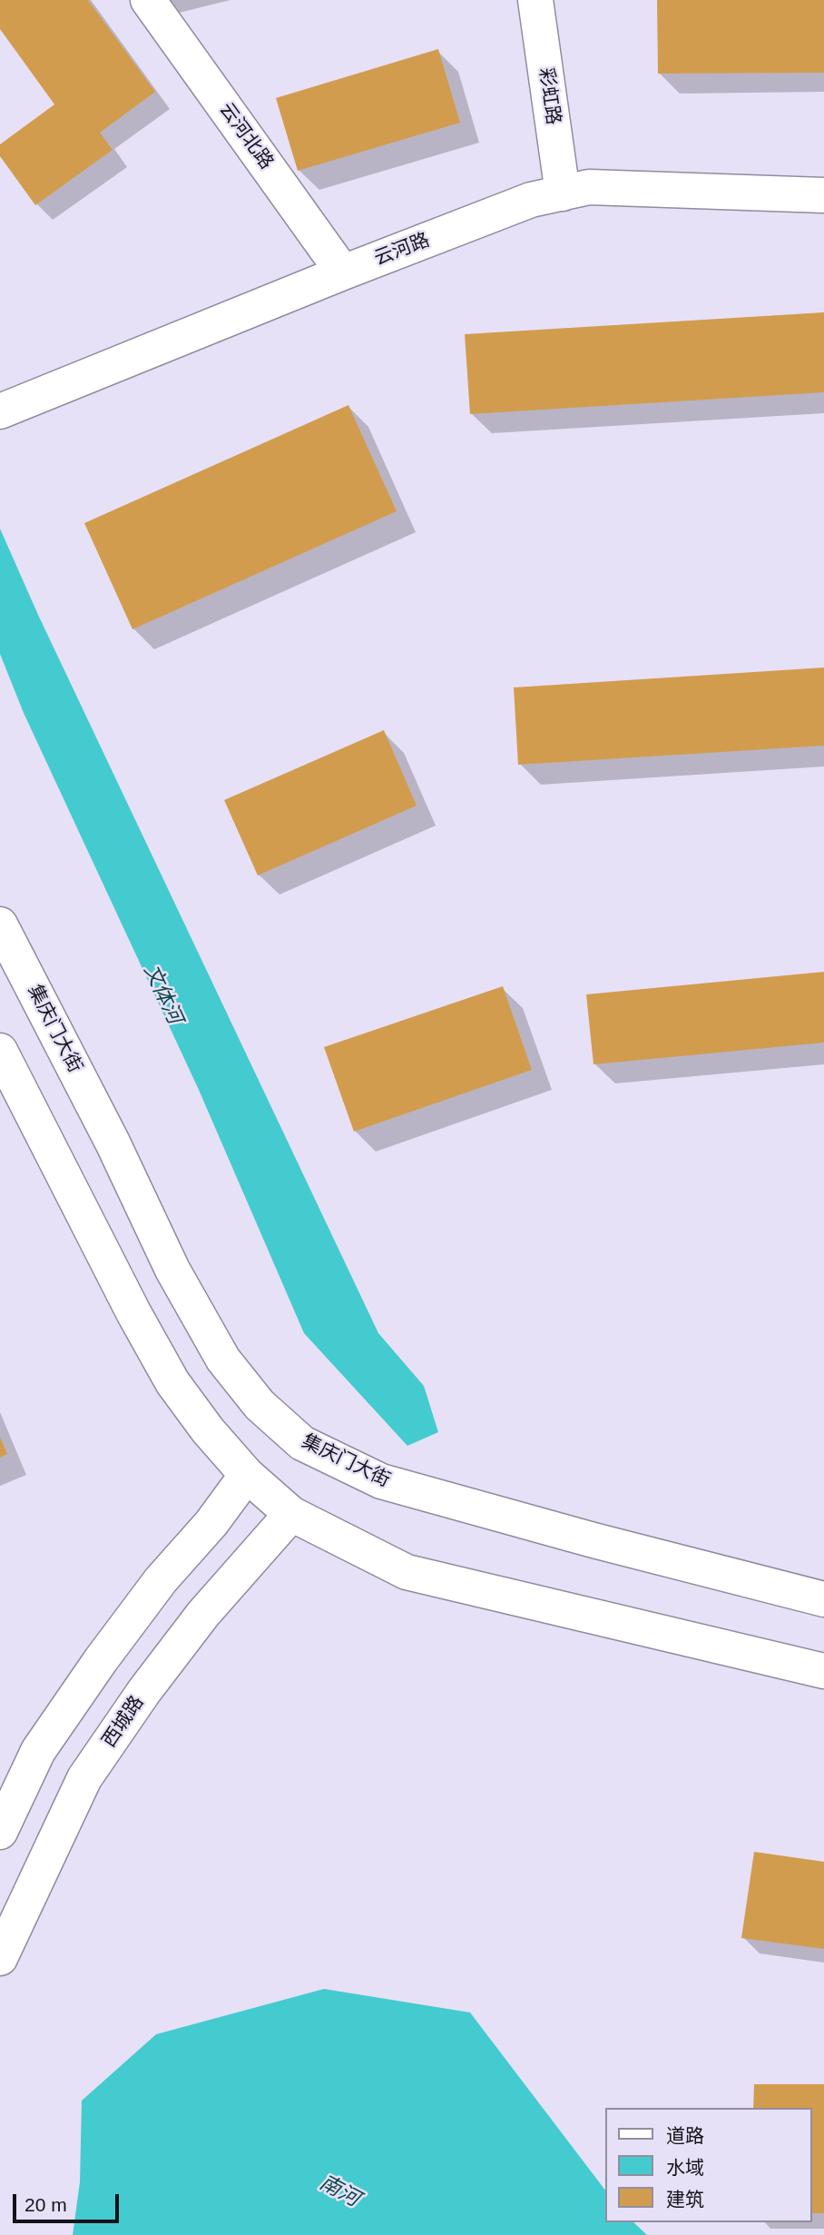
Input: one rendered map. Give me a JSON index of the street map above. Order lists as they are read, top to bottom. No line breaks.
{"streets":{"main road":["彩虹路","云河北路","云河路","集庆门大街","西城路"]},"crossings":[["彩虹路","云河路"],["云河北路","云河路"]],"water":["文体河","南河"],"legend":["道路","水域","建筑"],"scale_bar":"20 m"}
